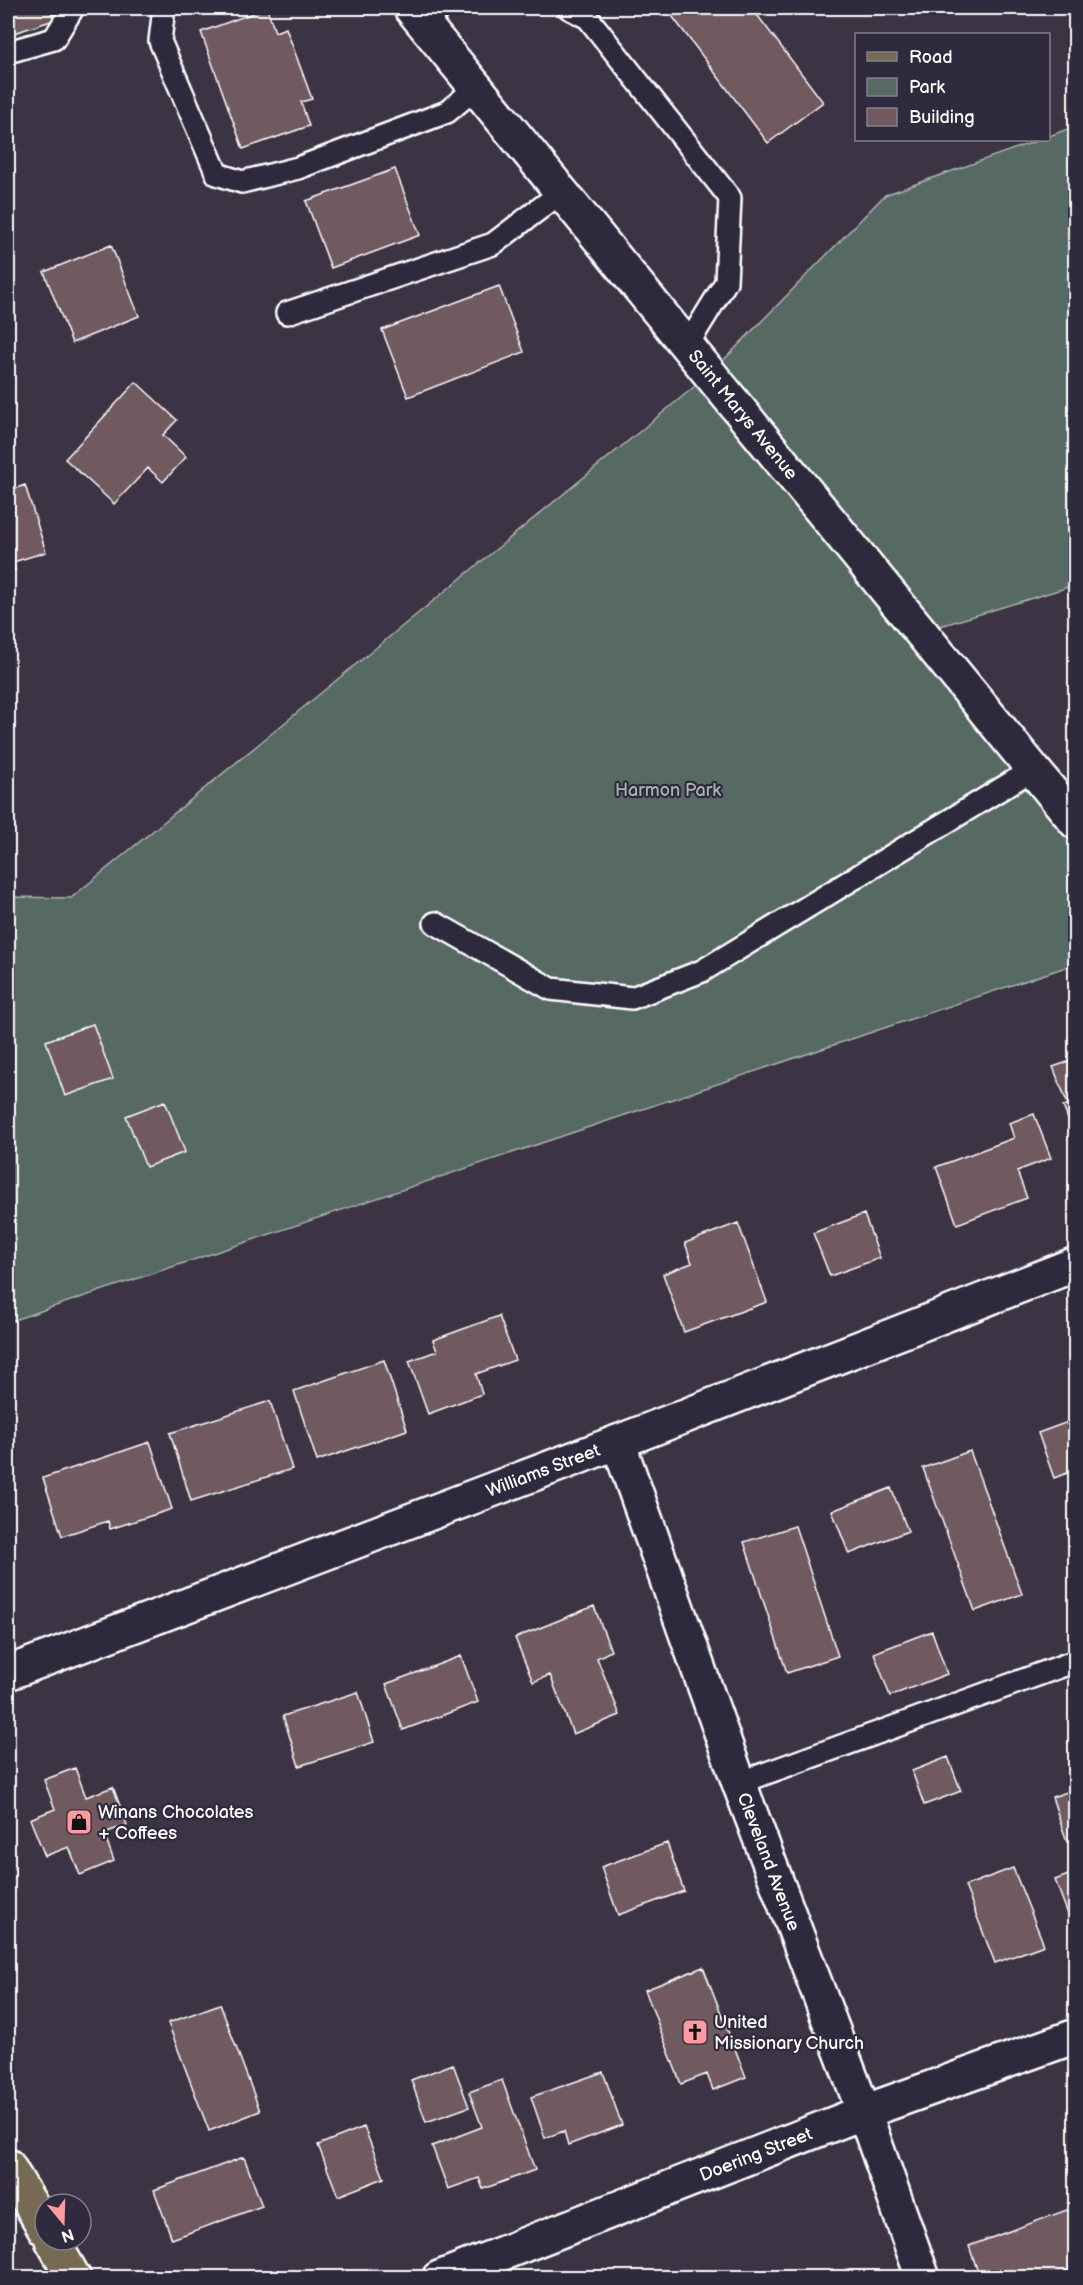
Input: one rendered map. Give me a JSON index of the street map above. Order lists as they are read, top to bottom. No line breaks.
{"streets":{"street":["Saint Marys Avenue","Williams Street","Cleveland Avenue","Doering Street"]},"crossings":[["Williams Street","Cleveland Avenue"],["Cleveland Avenue","Doering Street"]],"parks":["Harmon Park"],"places":{"shop":["Winans Chocolates + Coffees"],"church":["United Missionary Church"]},"legend":["Road","Park","Building"],"north":"bottom"}
